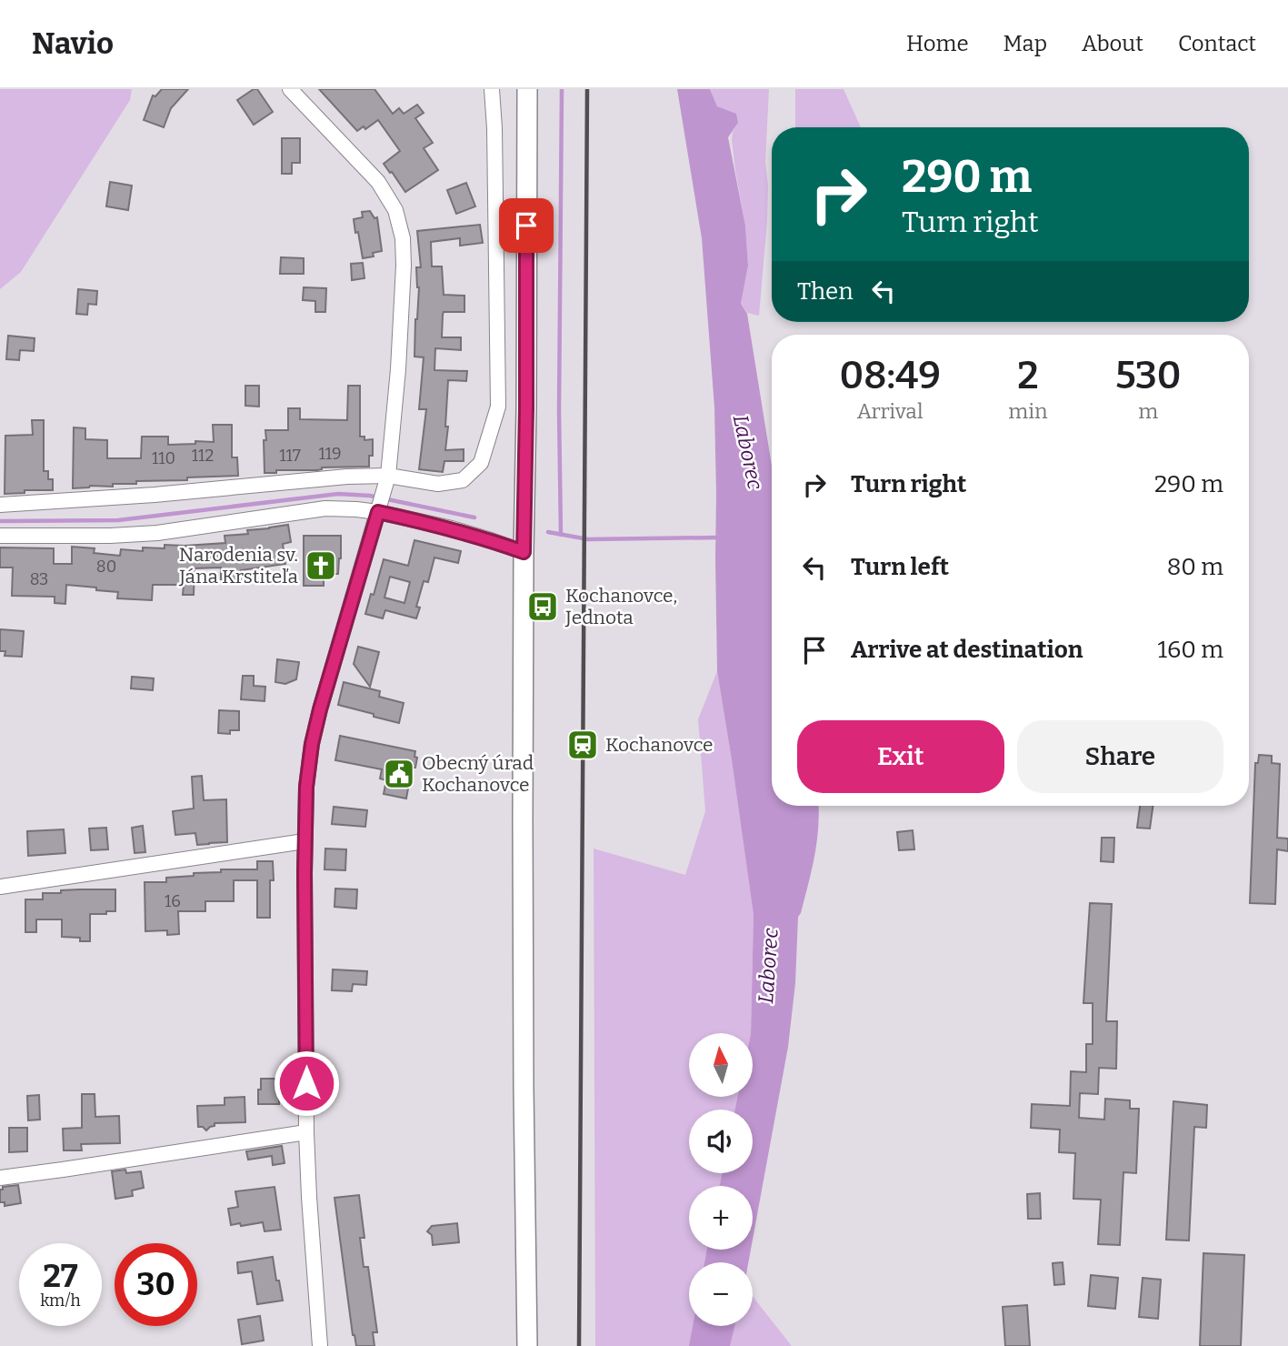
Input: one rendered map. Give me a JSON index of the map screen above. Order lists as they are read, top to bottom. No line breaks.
{"water":["Laborec"],"places":{"church":["Narodenia sv. Jána Krstiteľa"],"bus stop":["Kochanovce, Jednota"],"station":["Kochanovce"],"public building":["Obecný úrad Kochanovce"]},"house_numbers":["119","112","117","110","80","83","16"],"north":"top","page":{"header":"Navio","nav":["Home","Map","About","Contact"],"turn":["290 m","Turn right"],"then":"Then","eta":["08:49","Arrival","2","min","530","m"],"list":[{"name":"Turn right","value":"290 m"},{"name":"Turn left","value":"80 m"},{"name":"Arrive at destination","value":"160 m"}],"buttons":["Exit","Share"],"map_buttons":["+","−"],"speed":"27 km/h","limit":"30"}}
